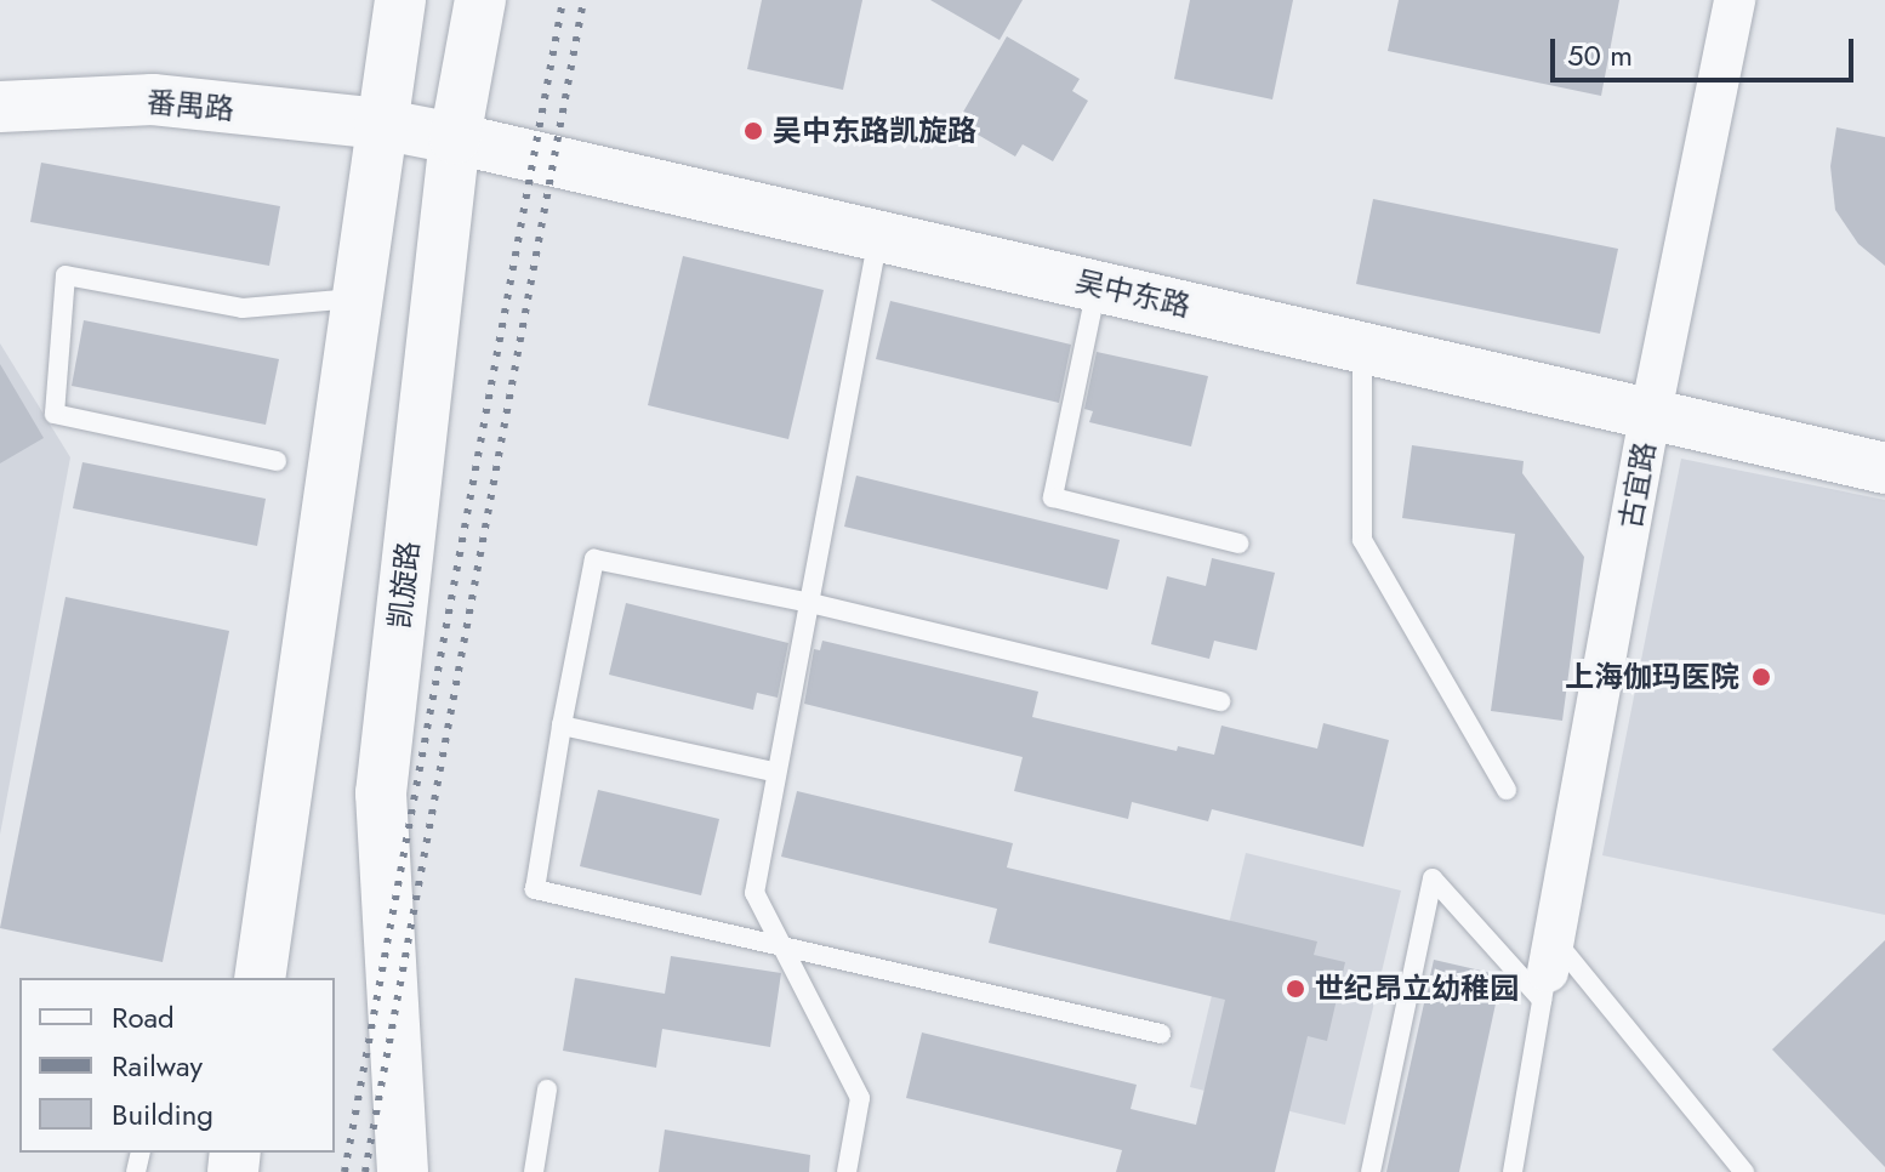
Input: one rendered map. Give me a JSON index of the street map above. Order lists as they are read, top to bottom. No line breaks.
{"streets":{"street":["番禺路","吴中东路","古宜路","凯旋路"]},"crossings":[["番禺路","吴中东路"],["吴中东路","古宜路"],["吴中东路","凯旋路"]],"places":["吴中东路凯旋路","上海伽玛医院","世纪昂立幼稚园"],"legend":["Road","Railway","Building"],"scale_bar":"50 m"}
